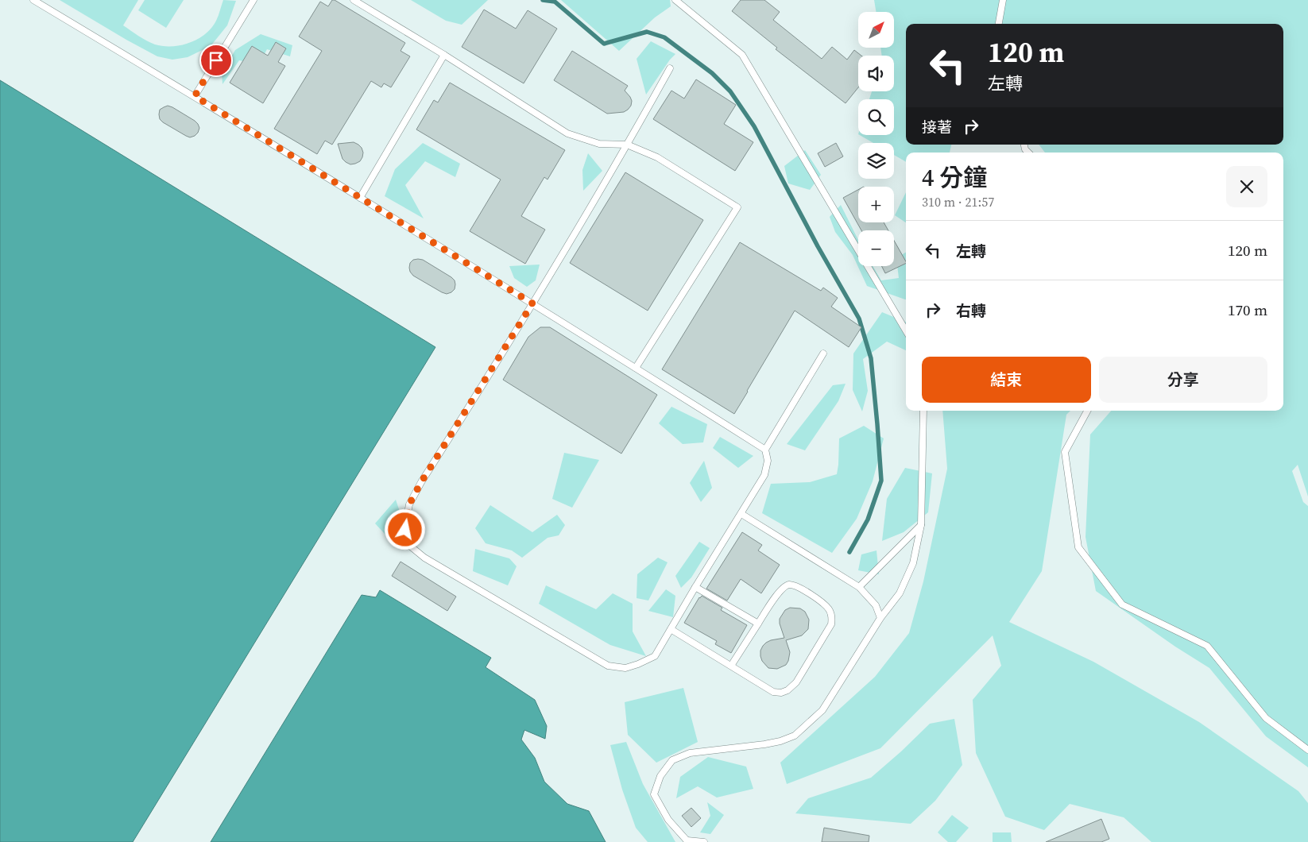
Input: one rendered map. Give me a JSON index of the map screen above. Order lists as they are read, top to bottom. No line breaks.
{"north":"top right","page":{"map_buttons":["+","−"],"turn":["120 m","左轉"],"then":"接著","heading":["4 分鐘","310 m · 21:57"],"list":[{"name":"左轉","value":"120 m"},{"name":"右轉","value":"170 m"}],"buttons":["結束","分享"]}}
